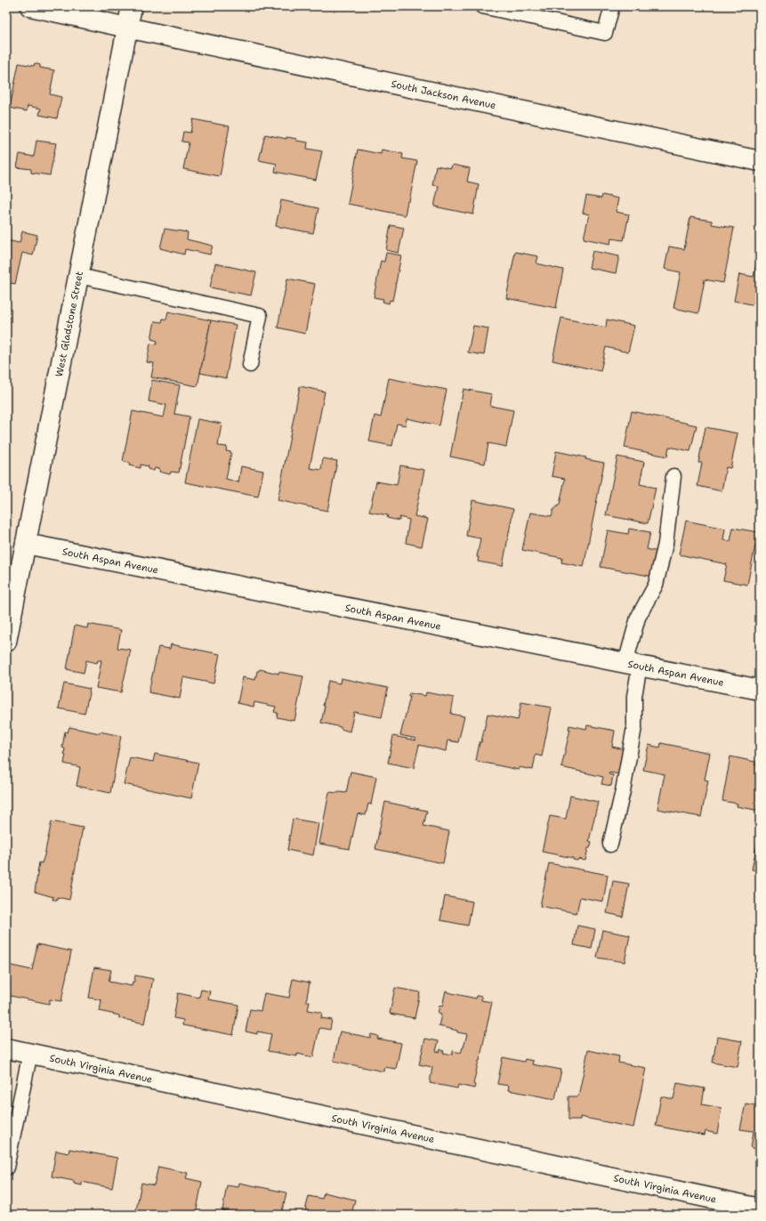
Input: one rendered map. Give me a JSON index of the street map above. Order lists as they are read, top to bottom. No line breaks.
{"streets":{"street":["South Jackson Avenue","West Gladstone Street","South Aspan Avenue","South Virginia Avenue"]},"crossings":[["South Jackson Avenue","West Gladstone Street"],["West Gladstone Street","South Aspan Avenue"]]}
